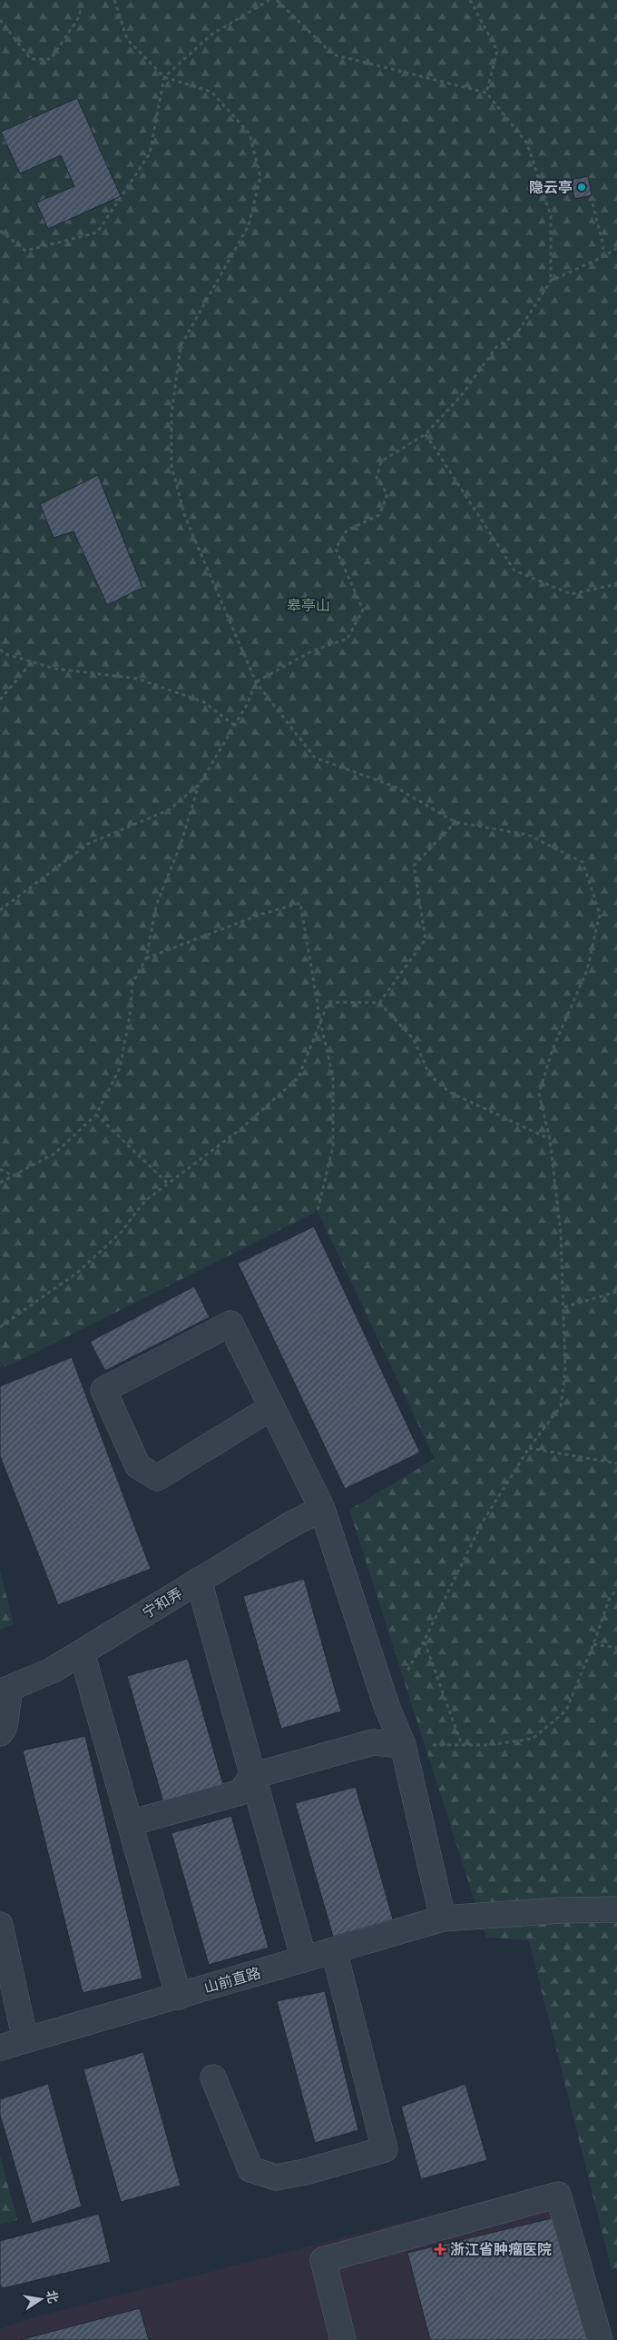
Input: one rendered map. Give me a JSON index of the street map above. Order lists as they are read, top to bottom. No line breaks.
{"streets":{"street":["宁和弄","山前直路"]},"parks":["皋亭山"],"places":{"other":["隐云亭"],"health":["浙江省肿瘤医院"]},"north":"right"}
